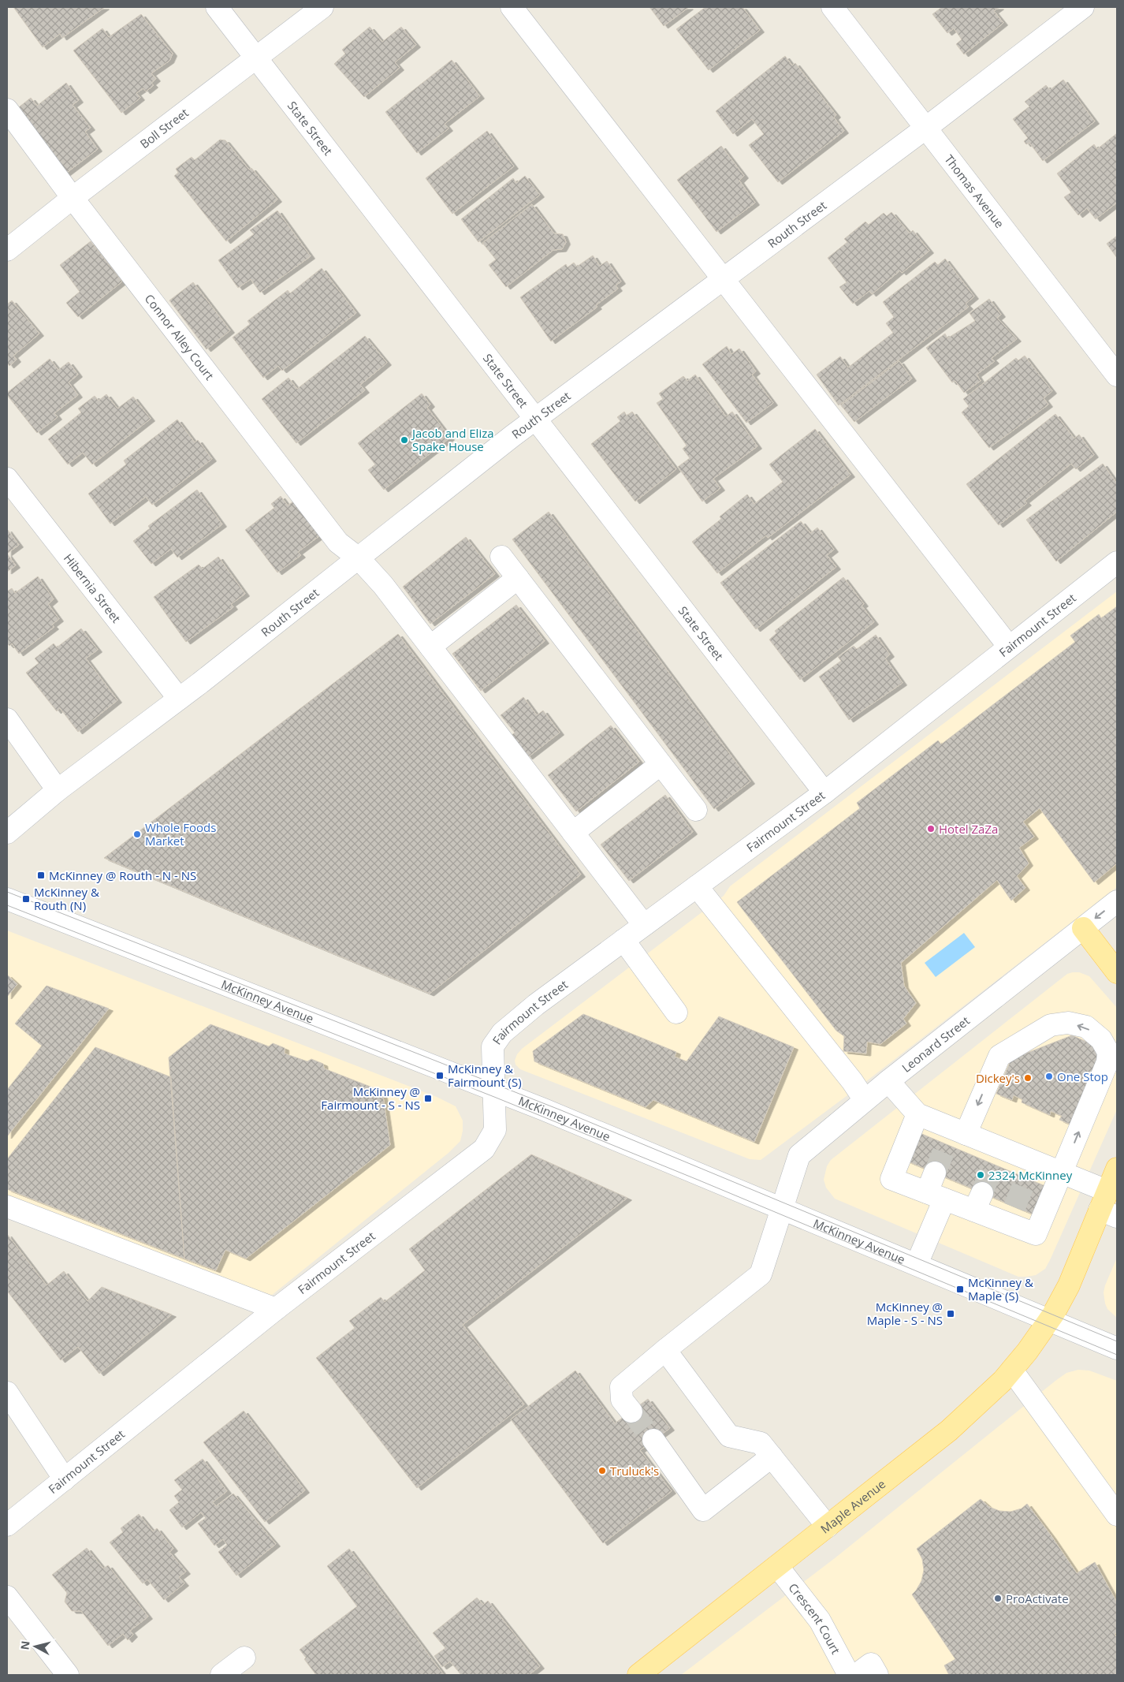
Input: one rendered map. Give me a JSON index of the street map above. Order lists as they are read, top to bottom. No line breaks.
{"streets":{"main road":["Maple Avenue"],"street":["Boll Street","State Street","Thomas Avenue","Routh Street","Connor Alley Court","Hibernia Street","Fairmount Street","McKinney Avenue","Leonard Street","Crescent Court"]},"crossings":[["Boll Street","State Street"],["Boll Street","Connor Alley Court"],["State Street","Routh Street"],["State Street","Fairmount Street"],["Thomas Avenue","Routh Street"],["Routh Street","Connor Alley Court"],["Routh Street","Hibernia Street"],["Connor Alley Court","Fairmount Street"],["Fairmount Street","McKinney Avenue"],["McKinney Avenue","Leonard Street"],["McKinney Avenue","Maple Avenue"],["Maple Avenue","Crescent Court"]],"places":{"other":["Jacob and Eliza Spake House","Hotel ZaZa","Whole Foods Market","One Stop","Dickey's","2324 McKinney","Truluck's","ProActivate"],"transit":["McKinney @ Routh - N - NS","McKinney & Routh (N)","McKinney & Fairmount (S)","McKinney @ Fairmount - S - NS","McKinney & Maple (S)","McKinney @ Maple - S - NS"]},"north":"left"}
